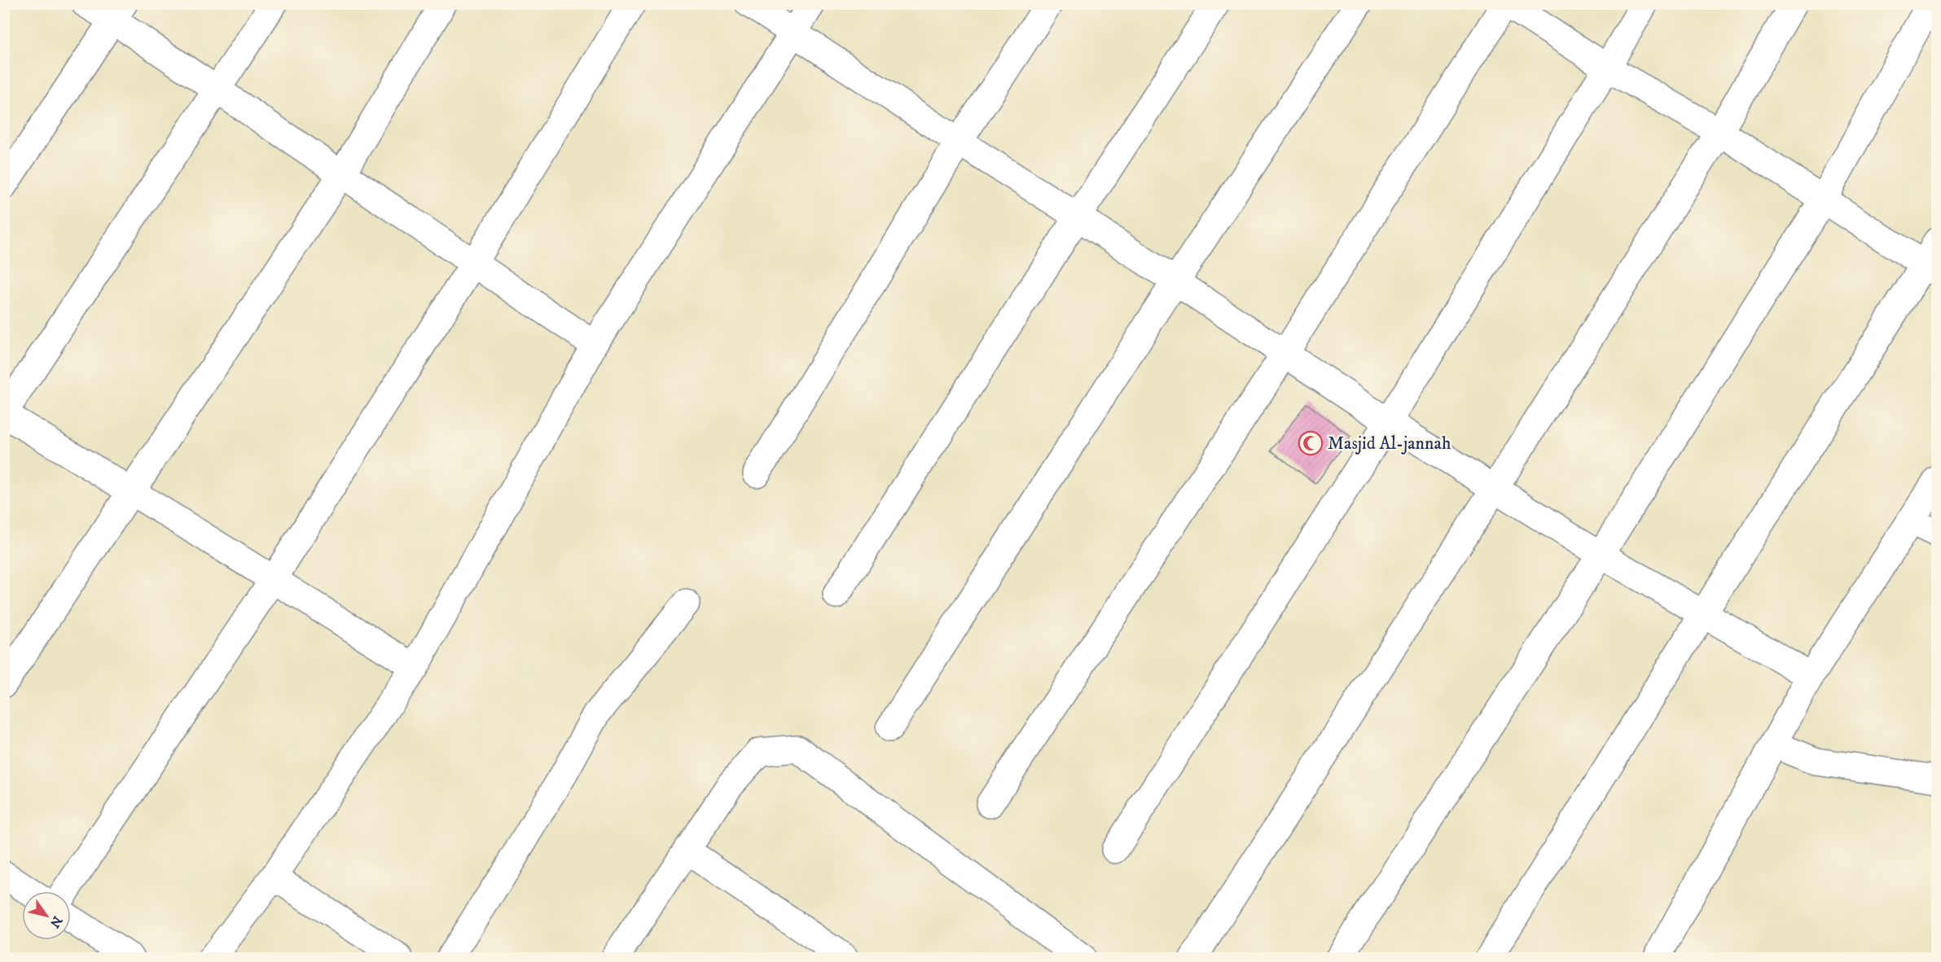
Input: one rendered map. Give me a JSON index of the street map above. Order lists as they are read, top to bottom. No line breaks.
{"places":{"mosque":["Masjid Al-jannah"]},"north":"bottom right"}
